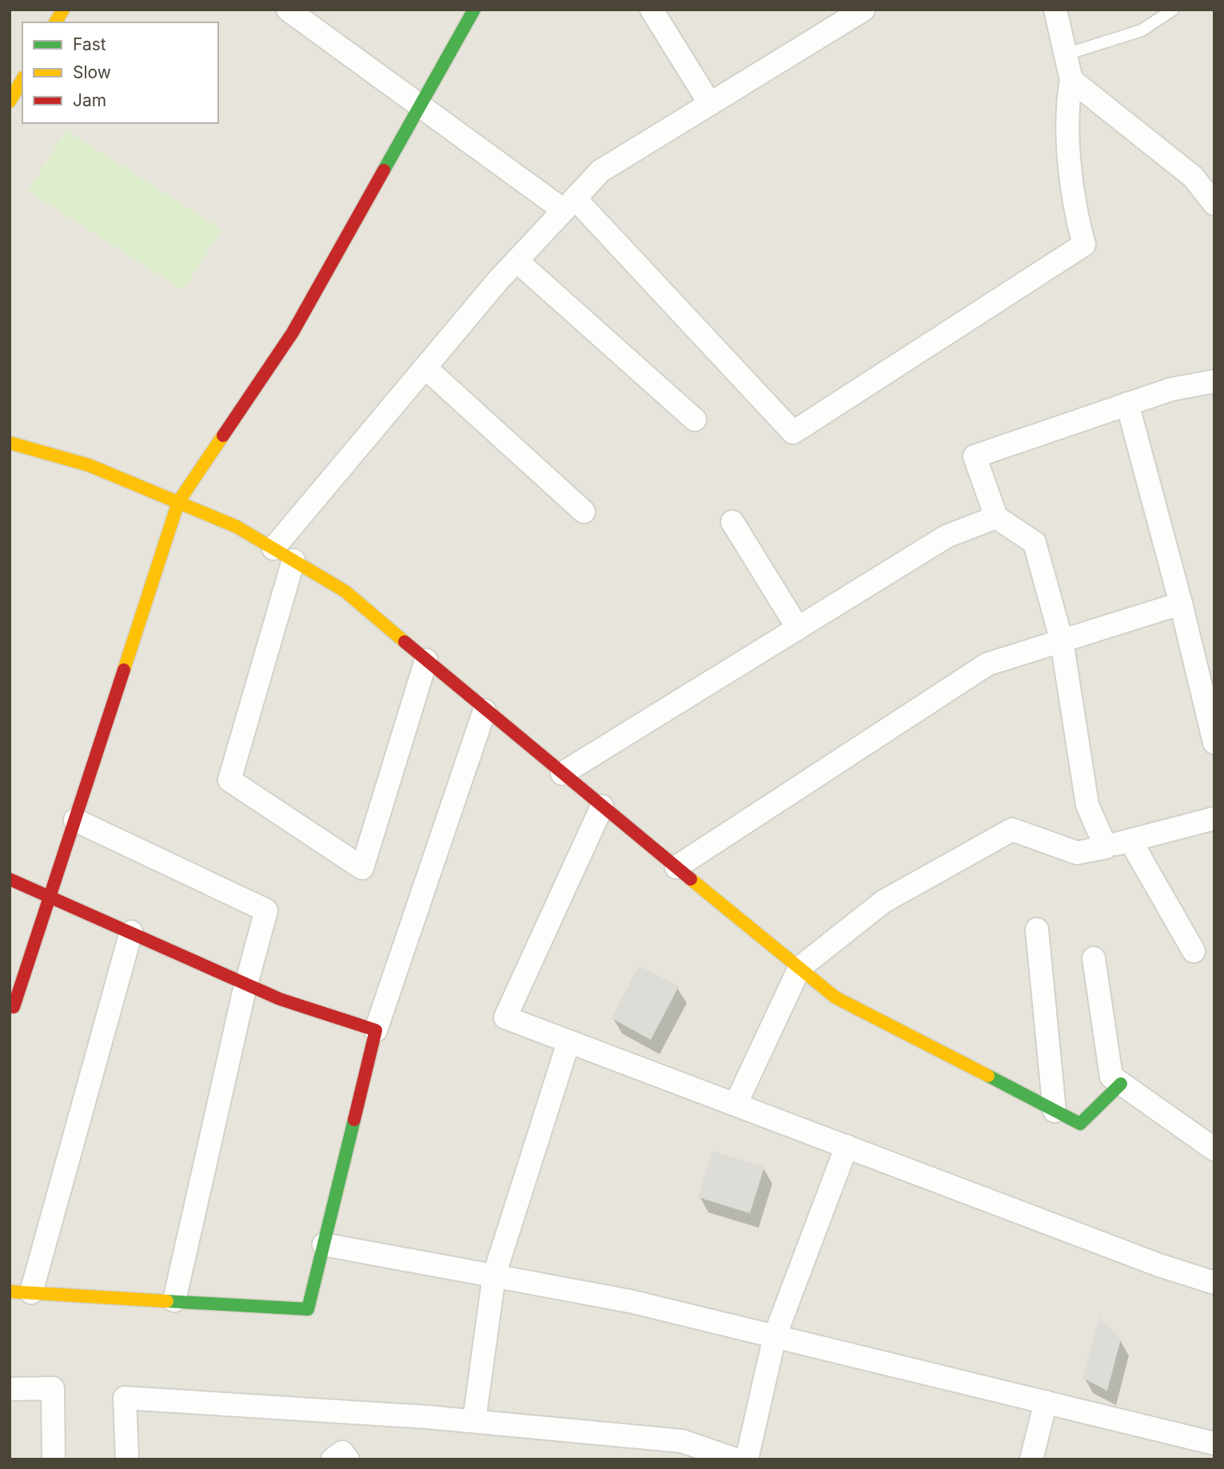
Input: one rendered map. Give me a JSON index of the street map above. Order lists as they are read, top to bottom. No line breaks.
{"legend":["Fast","Slow","Jam"]}
